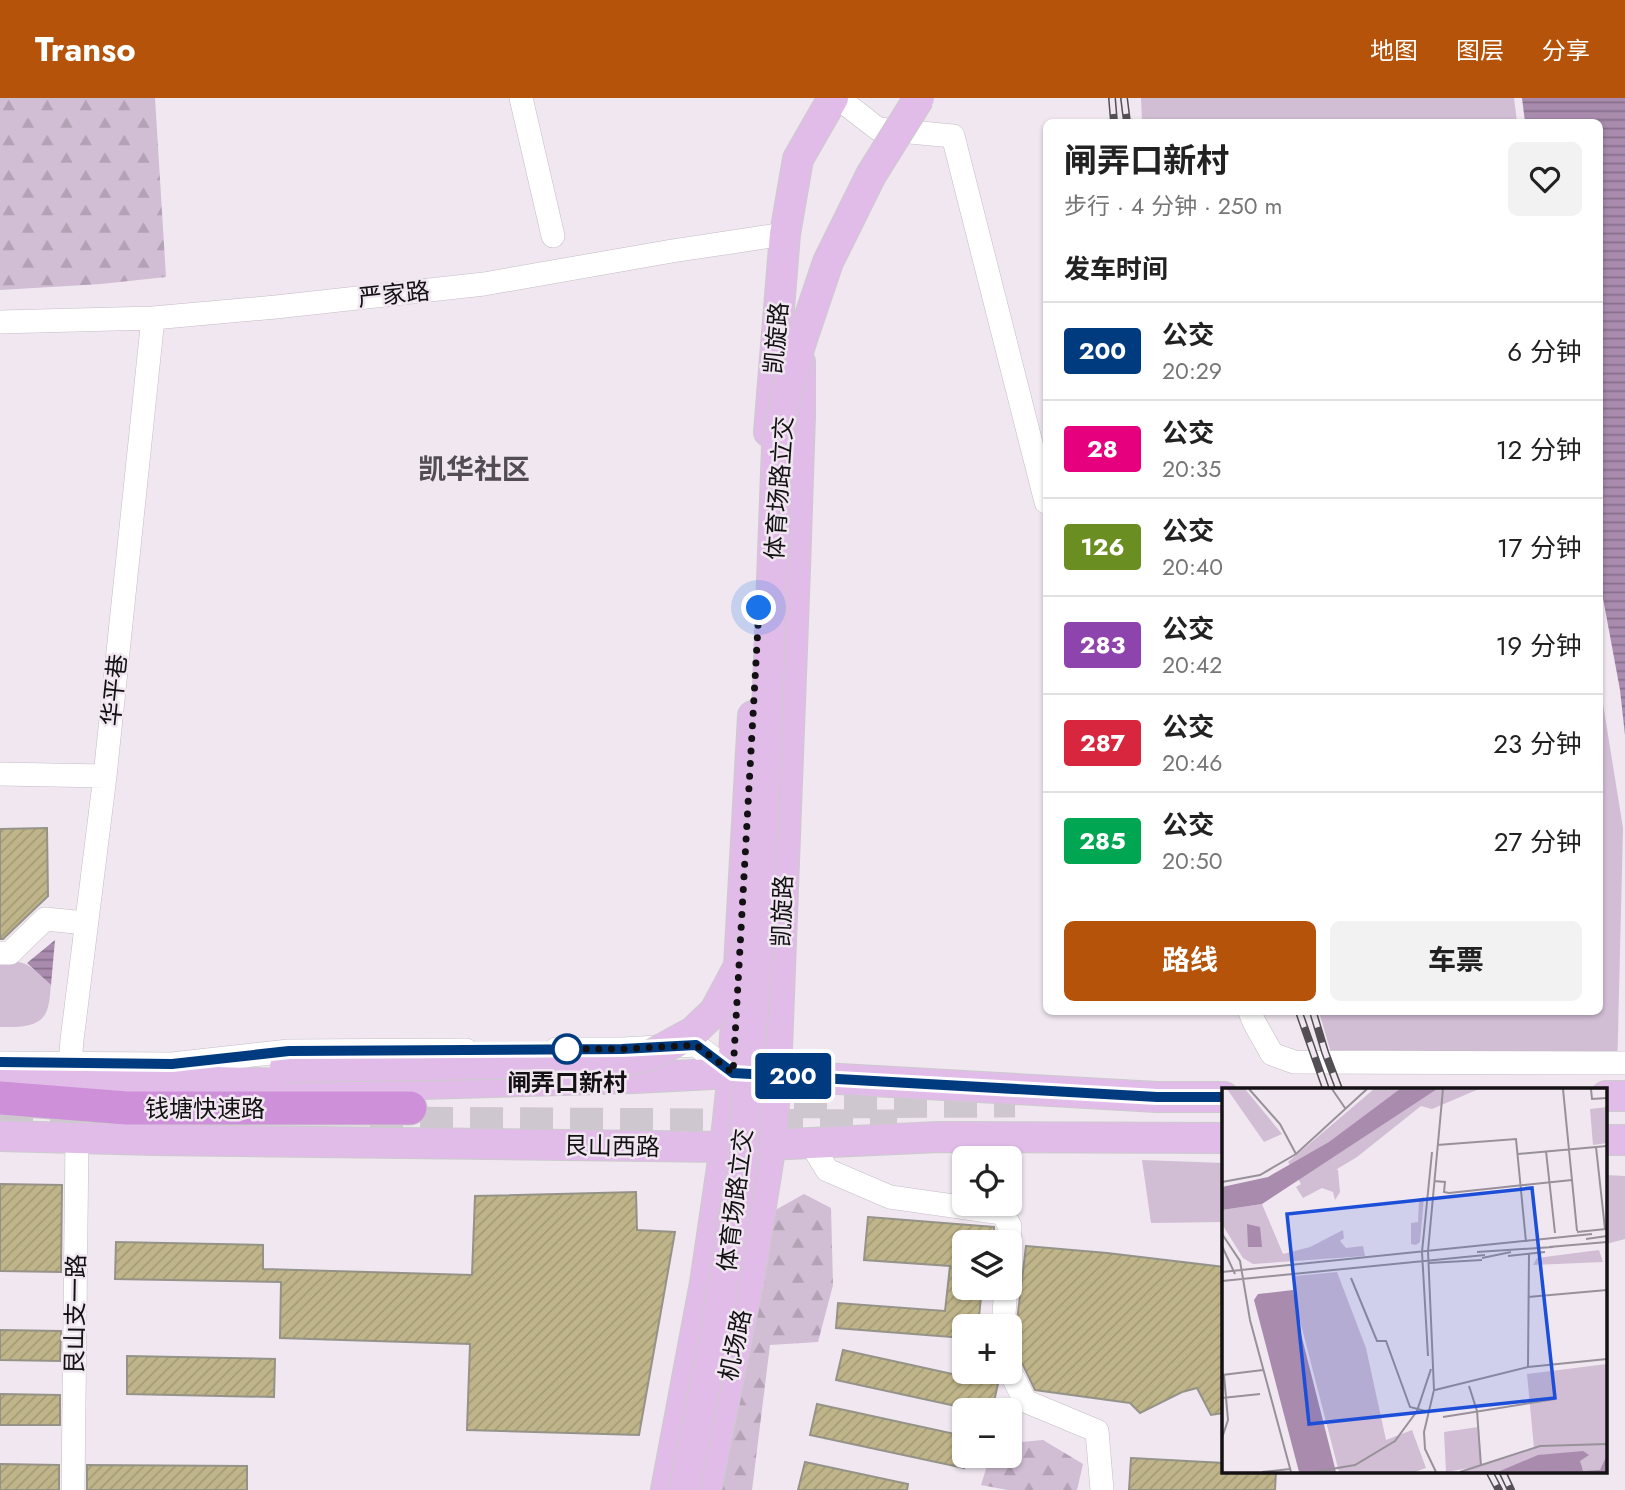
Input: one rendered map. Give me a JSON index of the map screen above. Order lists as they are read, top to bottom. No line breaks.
{"streets":{"highway":["钱塘快速路"],"main road":["凯旋路","体育场路立交","艮山西路","机场路"],"street":["严家路","华平巷","艮山支一路"]},"crossings":[["严家路","凯旋路"],["严家路","华平巷"],["凯旋路","艮山西路"],["凯旋路","机场路"],["艮山西路","艮山支一路"],["艮山西路","机场路"]],"districts":["凯华社区"],"places":["闸弄口新村"],"lines":["bus line 200"],"page":{"header":"Transo","nav":["地图","图层","分享"],"on_map":"200","heading":[["闸弄口新村","步行 · 4 分钟 · 250 m"],"发车时间"],"list":[{"mark":"200","name":"公交","note":"20:29","value":"6 分钟"},{"mark":"28","name":"公交","note":"20:35","value":"12 分钟"},{"mark":"126","name":"公交","note":"20:40","value":"17 分钟"},{"mark":"283","name":"公交","note":"20:42","value":"19 分钟"},{"mark":"287","name":"公交","note":"20:46","value":"23 分钟"},{"mark":"285","name":"公交","note":"20:50","value":"27 分钟"}],"buttons":["路线","车票"],"map_buttons":["+","−"]}}
